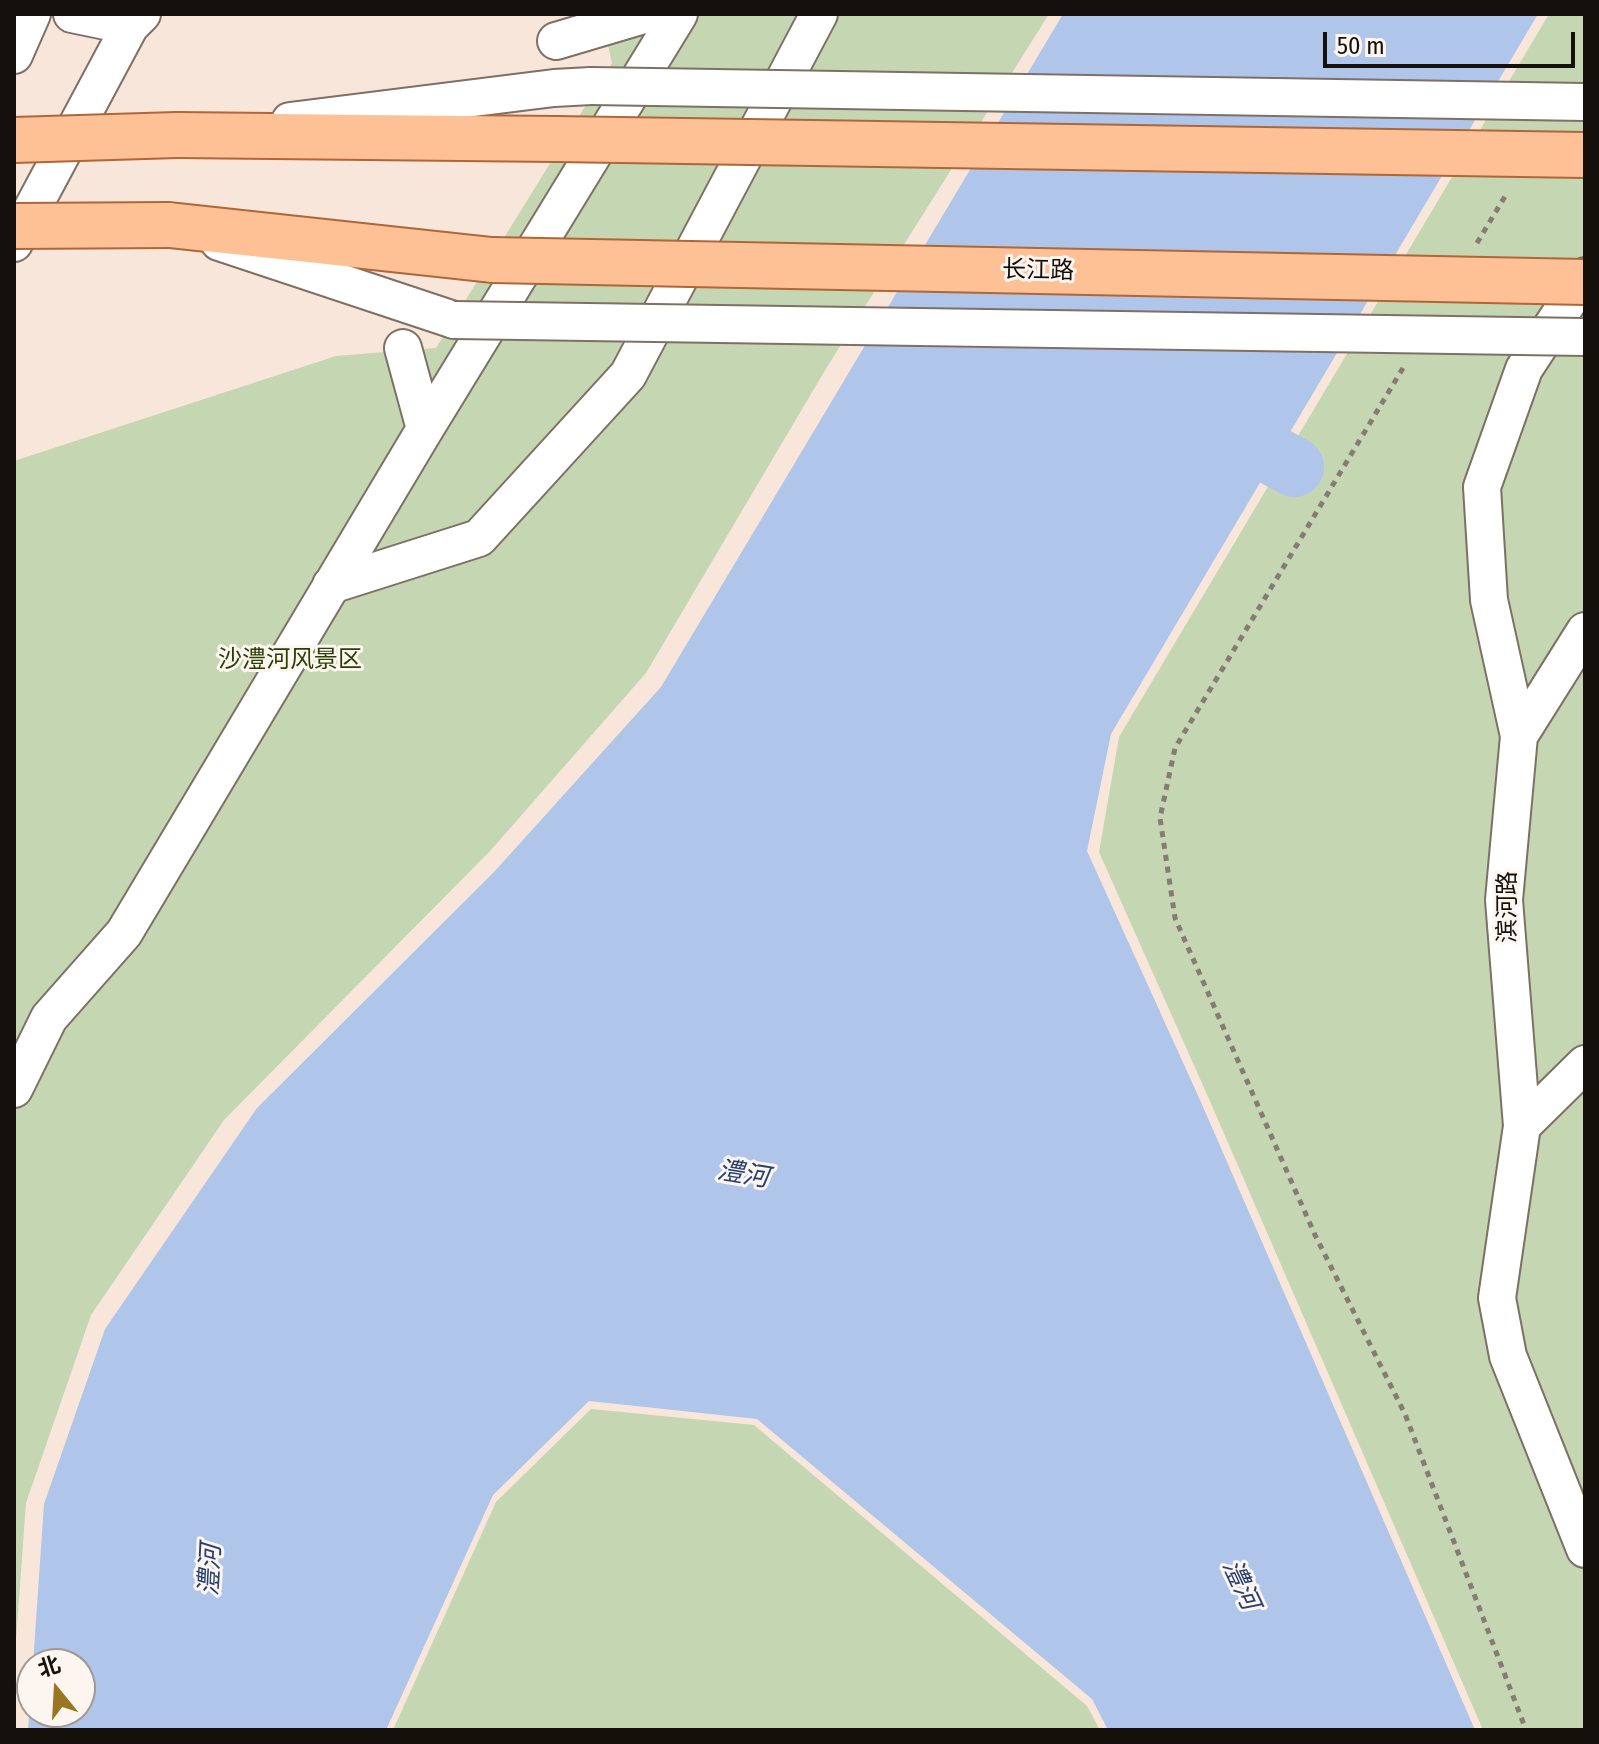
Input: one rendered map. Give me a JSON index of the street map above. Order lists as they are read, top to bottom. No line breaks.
{"streets":{"main road":["长江路"],"street":["滨河路"]},"crossings":[["长江路","滨河路"]],"water":["澧河"],"parks":["沙澧河风景区"],"scale_bar":"50 m","north":"top"}
